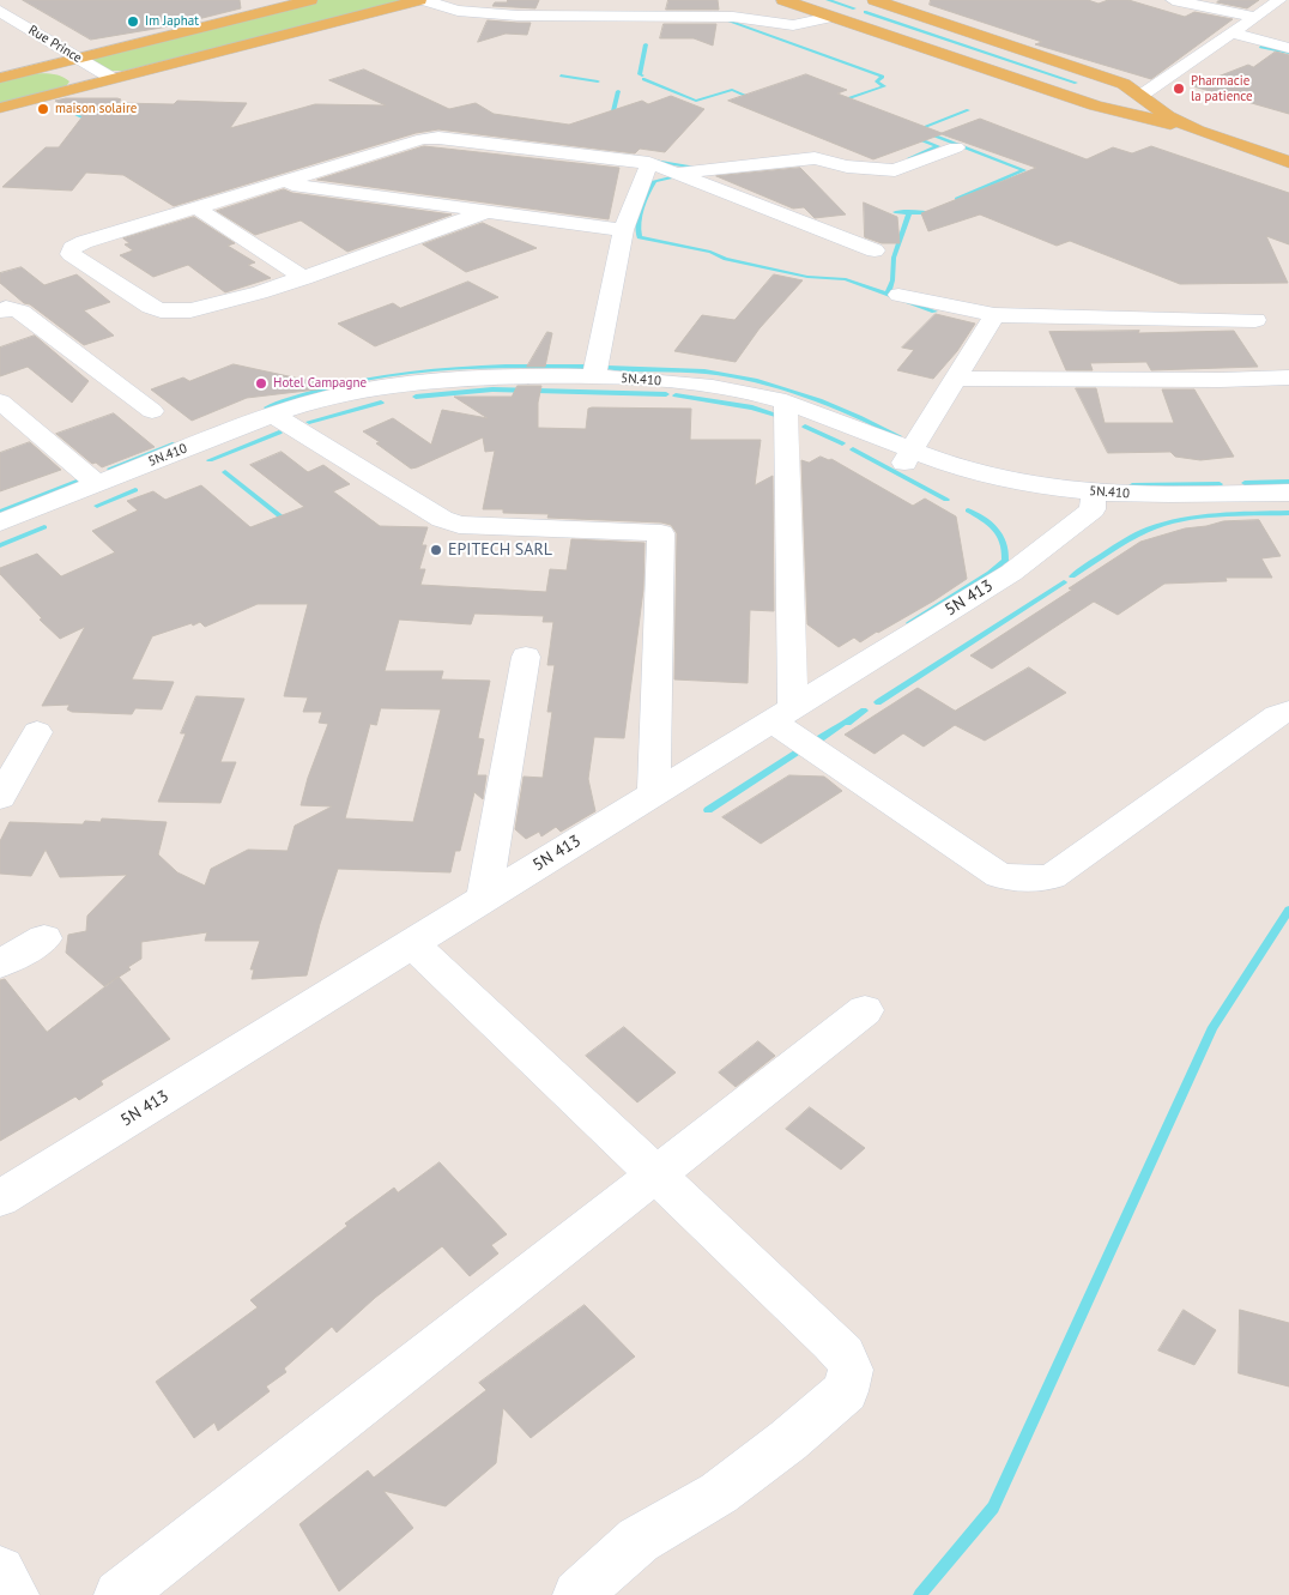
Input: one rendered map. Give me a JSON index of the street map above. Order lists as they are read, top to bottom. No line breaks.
{"streets":{"street":["Rue Prince","5N.410","5N 413"]},"crossings":[["5N.410","5N 413"]],"places":["Im Japhat","Pharmacie la patience","maison solaire","Hotel Campagne","EPITECH SARL"]}
